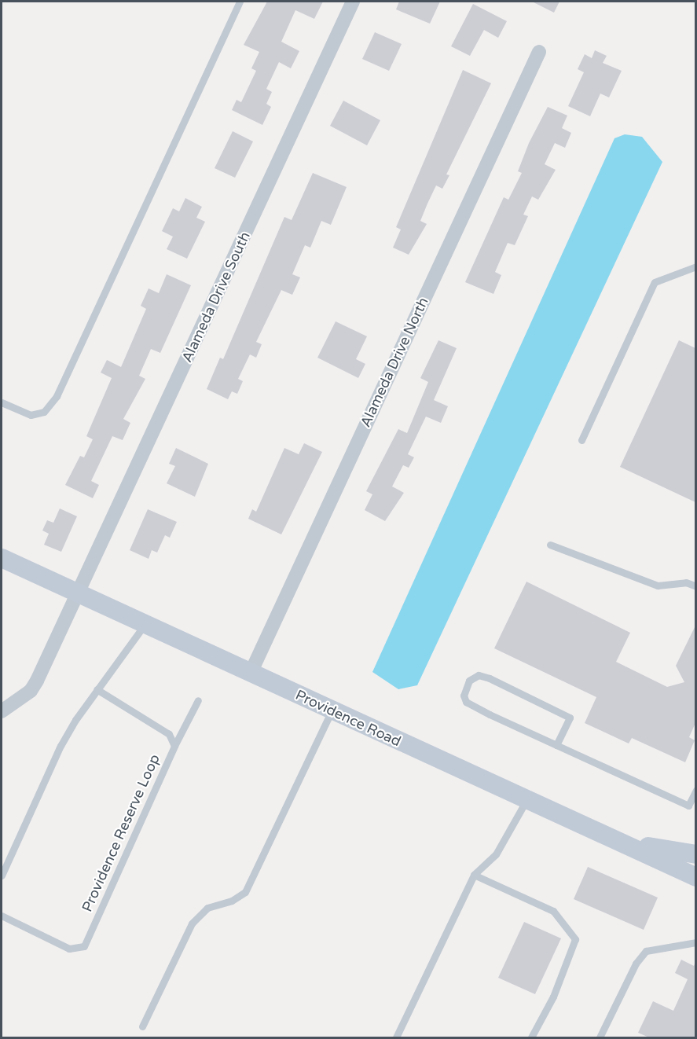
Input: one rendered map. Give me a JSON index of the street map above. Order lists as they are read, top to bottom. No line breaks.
{"streets":{"street":["Alameda Drive South","Alameda Drive North","Providence Road"],"lane":["Providence Reserve Loop"]},"crossings":[["Alameda Drive South","Providence Road"],["Alameda Drive North","Providence Road"]]}
